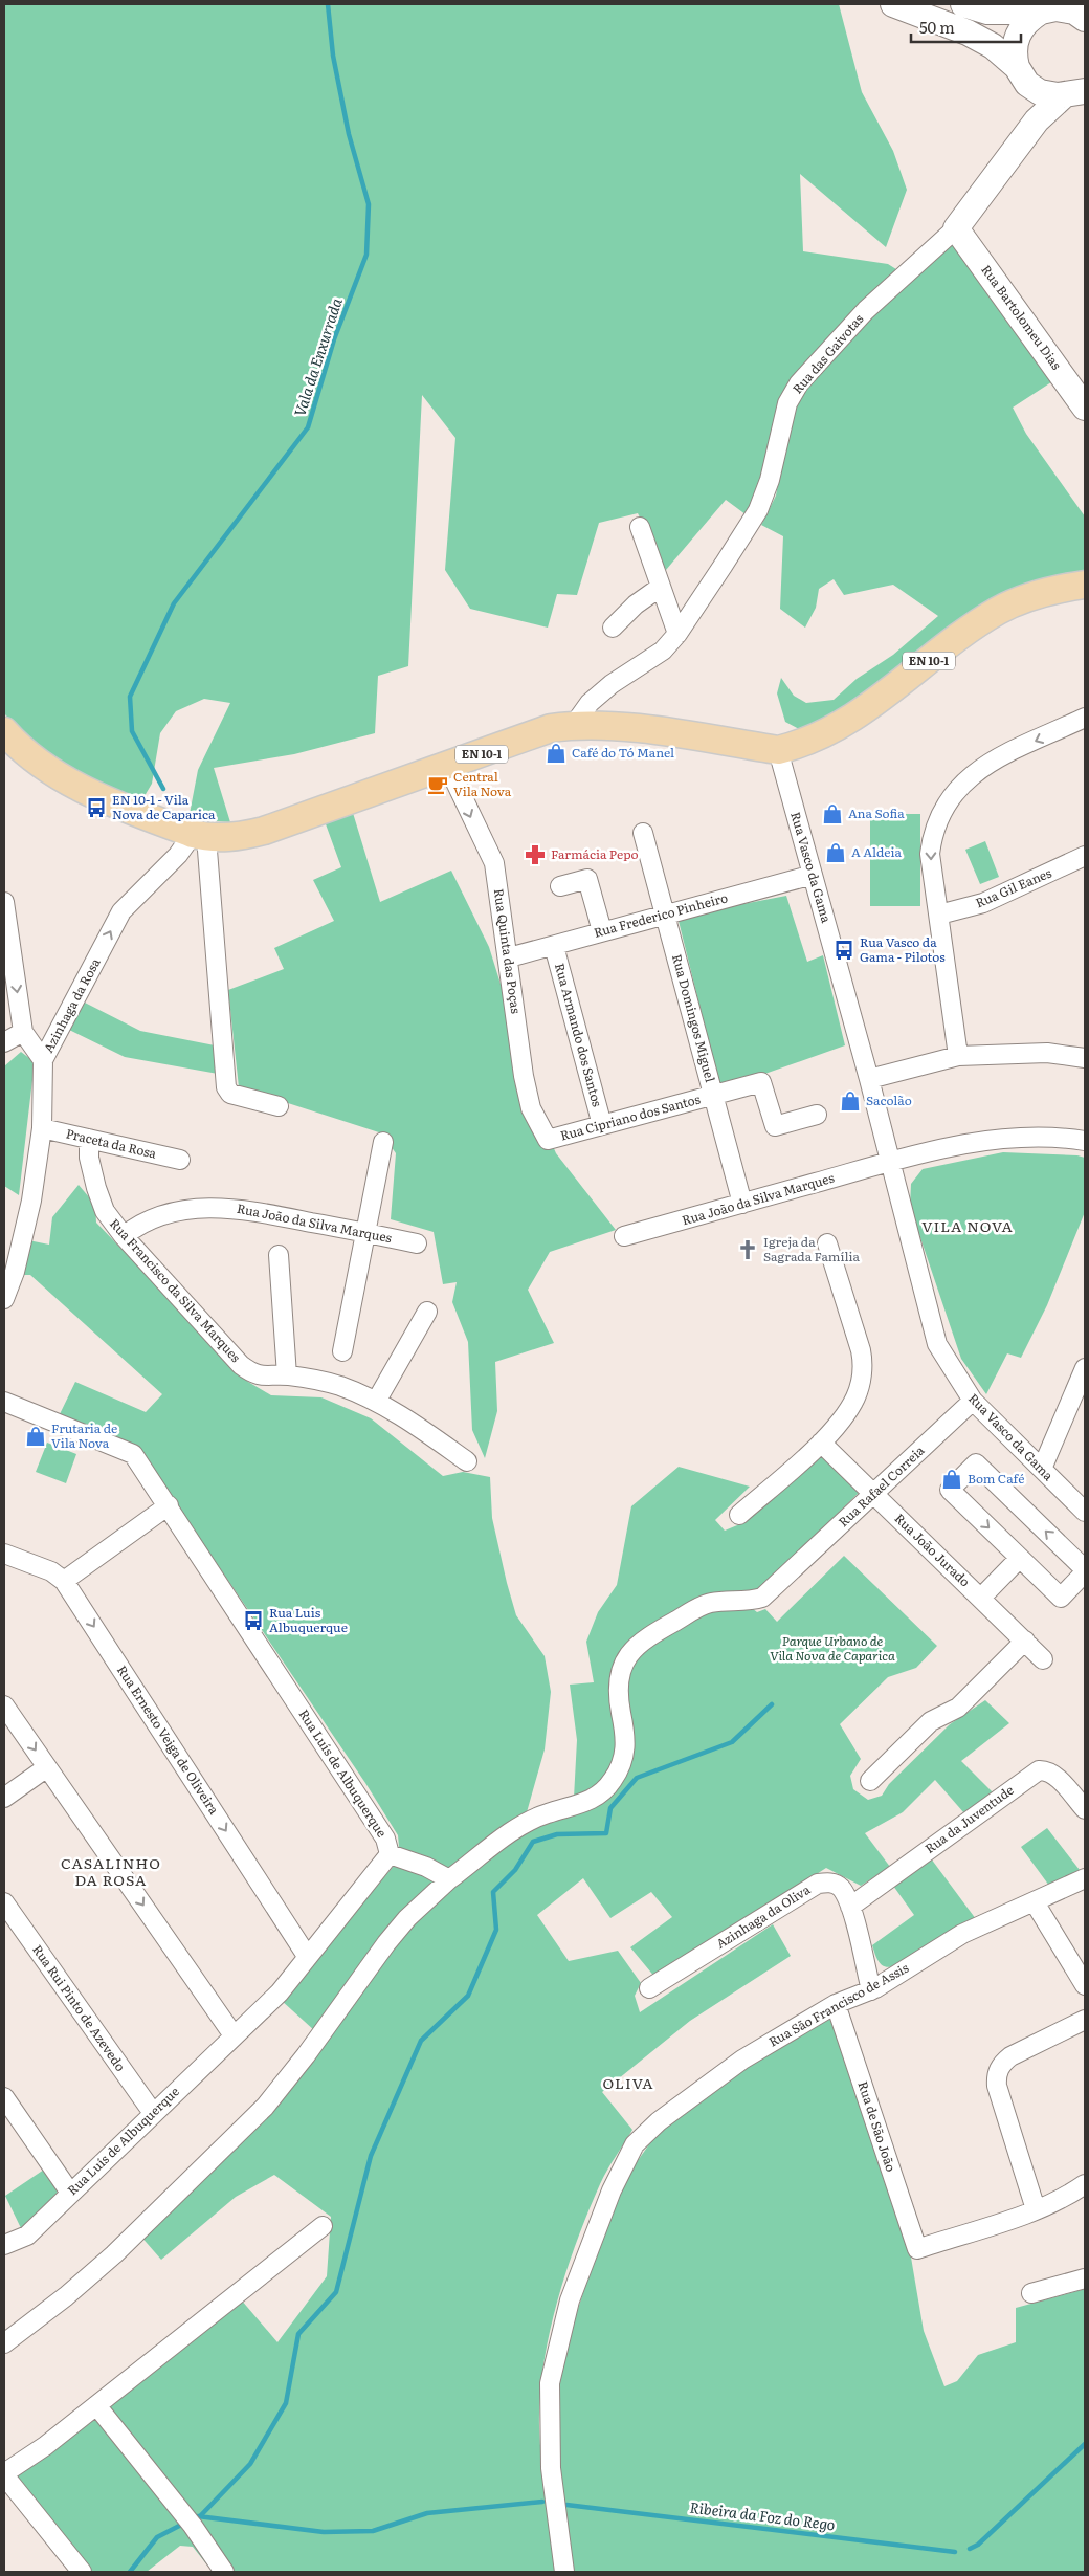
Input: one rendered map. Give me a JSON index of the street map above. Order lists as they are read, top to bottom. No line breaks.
{"streets":{"main road":["EN 10-1"],"street":["Rua Bartolomeu Dias","Rua das Gaivotas","Rua Vasco da Gama","Rua Gil Eanes","Rua Frederico Pinheiro","Rua Quinta das Poças","Azinhaga da Rosa","Rua Domingos Miguel","Rua Armando dos Santos","Rua Cipriano dos Santos","Praceta da Rosa","Rua João da Silva Marques","Rua Francisco da Silva Marques","Rua Rafael Correia","Rua João Jurado","Rua Ernesto Veiga de Oliveira","Rua Luís de Albuquerque","Rua da Juventude","Azinhaga da Oliva","Rua São Francisco de Assis","Rua Rui Pinto de Azevedo","Rua de São João"]},"crossings":[["Rua Bartolomeu Dias","Rua das Gaivotas"],["Rua das Gaivotas","EN 10-1"],["EN 10-1","Rua Vasco da Gama"],["EN 10-1","Rua Quinta das Poças"],["EN 10-1","Azinhaga da Rosa"],["Rua Vasco da Gama","Rua Frederico Pinheiro"],["Rua Vasco da Gama","Rua João da Silva Marques"],["Rua Vasco da Gama","Rua Rafael Correia"],["Rua Frederico Pinheiro","Rua Quinta das Poças"],["Rua Frederico Pinheiro","Rua Domingos Miguel"],["Rua Frederico Pinheiro","Rua Armando dos Santos"],["Rua Quinta das Poças","Rua Cipriano dos Santos"],["Azinhaga da Rosa","Praceta da Rosa"],["Rua Domingos Miguel","Rua Cipriano dos Santos"],["Rua Domingos Miguel","Rua João da Silva Marques"],["Rua Armando dos Santos","Rua Cipriano dos Santos"],["Praceta da Rosa","Rua Francisco da Silva Marques"],["Rua João da Silva Marques","Rua Francisco da Silva Marques"],["Rua Rafael Correia","Rua João Jurado"],["Rua Ernesto Veiga de Oliveira","Rua Luís de Albuquerque"],["Rua Luís de Albuquerque","Rua Rui Pinto de Azevedo"],["Rua da Juventude","Azinhaga da Oliva"],["Azinhaga da Oliva","Rua São Francisco de Assis"],["Rua São Francisco de Assis","Rua de São João"]],"one_way":["Rua Quinta das Poças","Azinhaga da Rosa"],"districts":["VILA NOVA","CASALINHO DA ROSA","OLIVA"],"water":["Vala da Enxurrada","Ribeira da Foz do Rego"],"parks":["Parque Urbano de Vila Nova de Caparica"],"places":{"shop":["Café do Tó Manel","Ana Sofia","A Aldeia","Sacolão","Frutaria de Vila Nova","Bom Café"],"cafe":["Central Vila Nova"],"bus stop":["EN 10-1 - Vila Nova de Caparica","Rua Vasco da Gama - Pilotos","Rua Luis Albuquerque"],"pharmacy":["Farmácia Pepo"],"church":["Igreja da Sagrada Família"]},"scale_bar":"50 m"}
